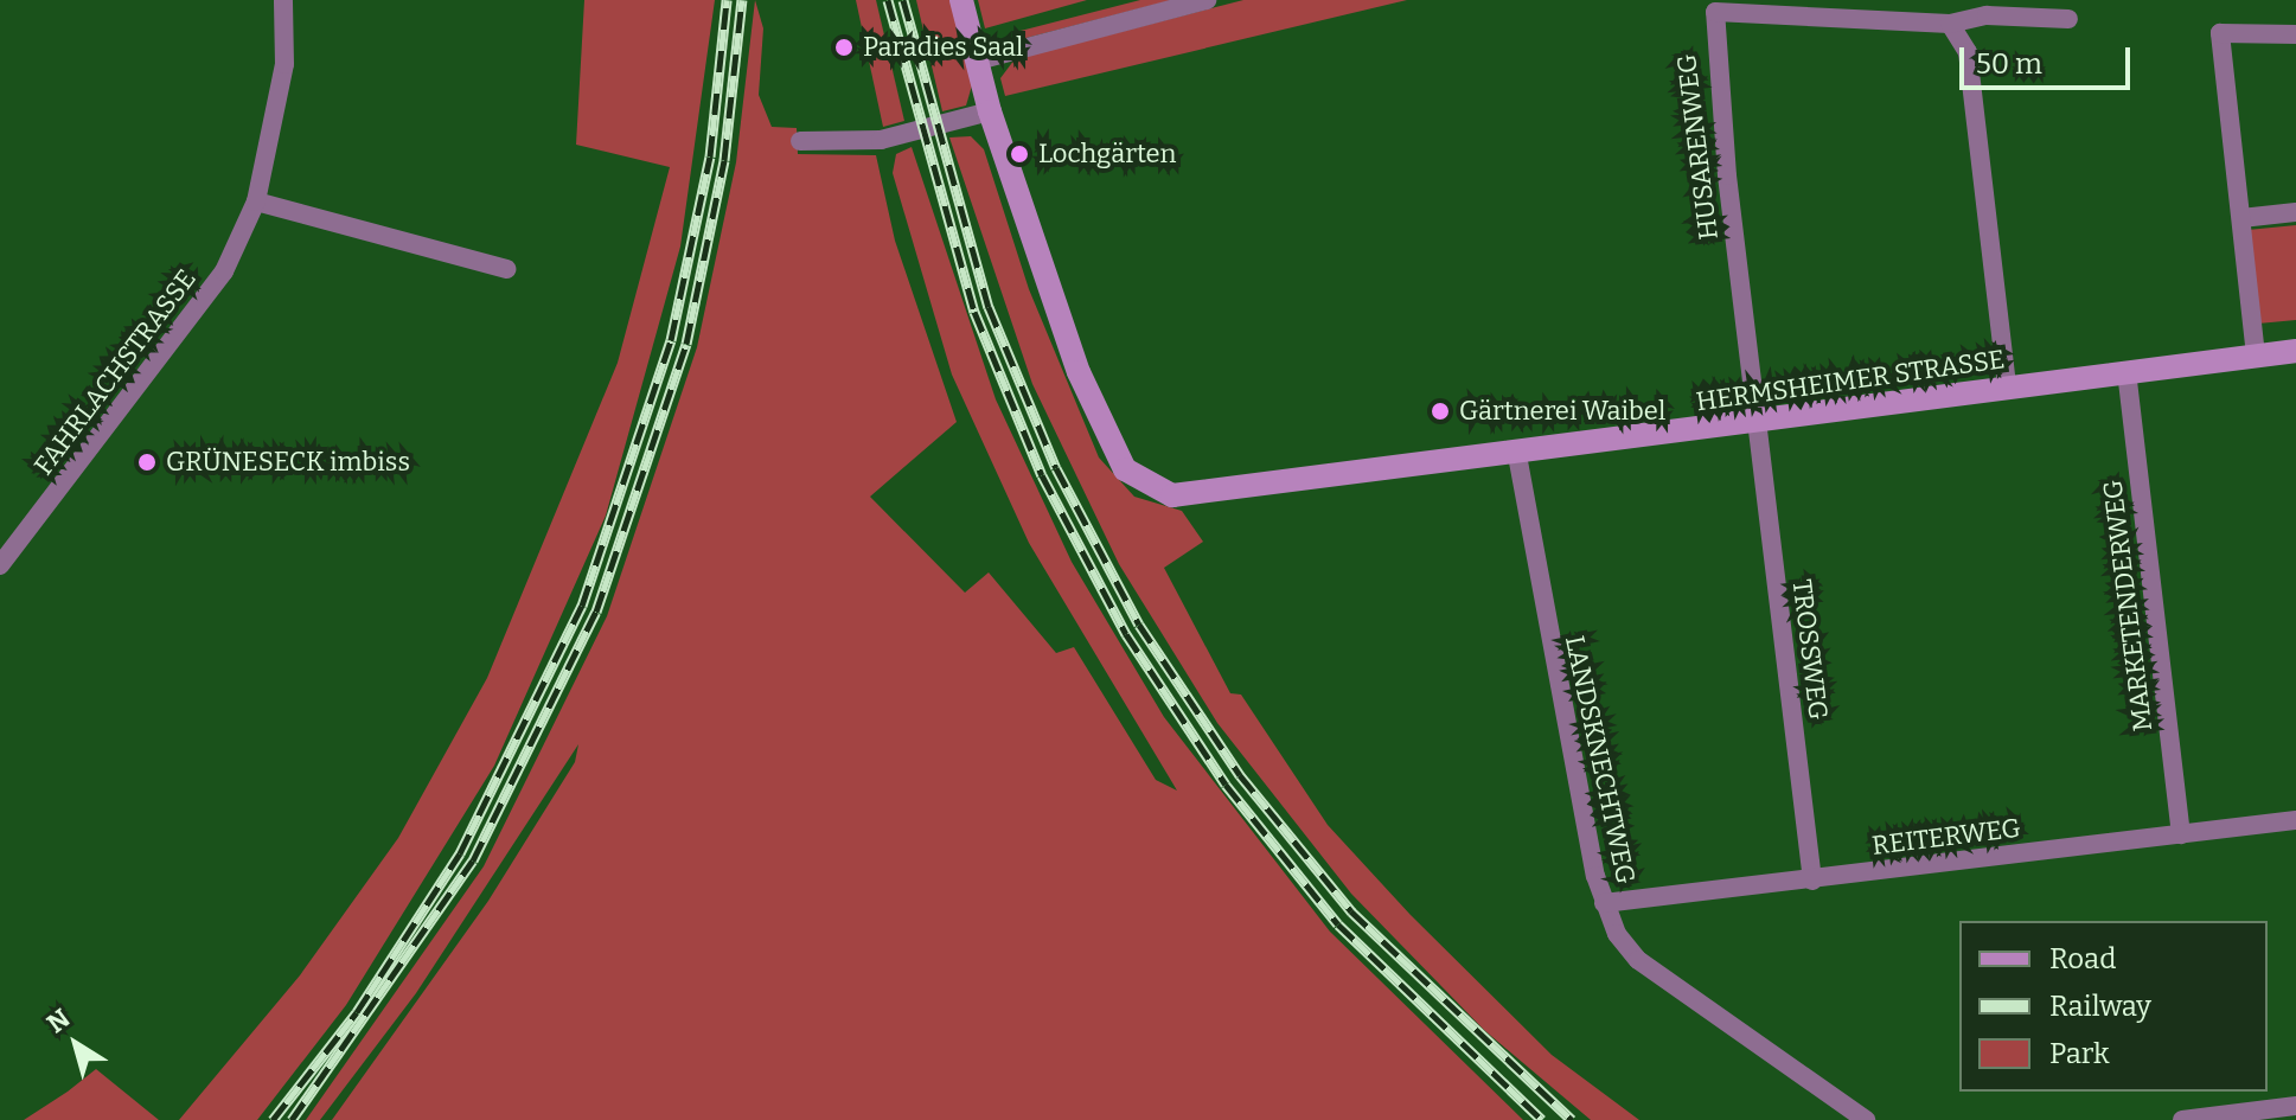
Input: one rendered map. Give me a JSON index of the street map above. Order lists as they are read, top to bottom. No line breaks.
{"streets":{"street":["HUSARENWEG","FAHRLACHSTRASSE","HERMSHEIMER STRASSE","MARKETENDERWEG","TROSSWEG","LANDSKNECHTWEG","REITERWEG"]},"crossings":[["HUSARENWEG","HERMSHEIMER STRASSE"],["HUSARENWEG","TROSSWEG"],["HERMSHEIMER STRASSE","MARKETENDERWEG"],["HERMSHEIMER STRASSE","TROSSWEG"],["HERMSHEIMER STRASSE","LANDSKNECHTWEG"],["MARKETENDERWEG","REITERWEG"],["TROSSWEG","REITERWEG"],["LANDSKNECHTWEG","REITERWEG"]],"places":["Paradies Saal","Lochgärten","Gärtnerei Waibel","GRÜNESECK imbiss"],"legend":["Road","Railway","Park"],"scale_bar":"50 m","north":"top left"}
